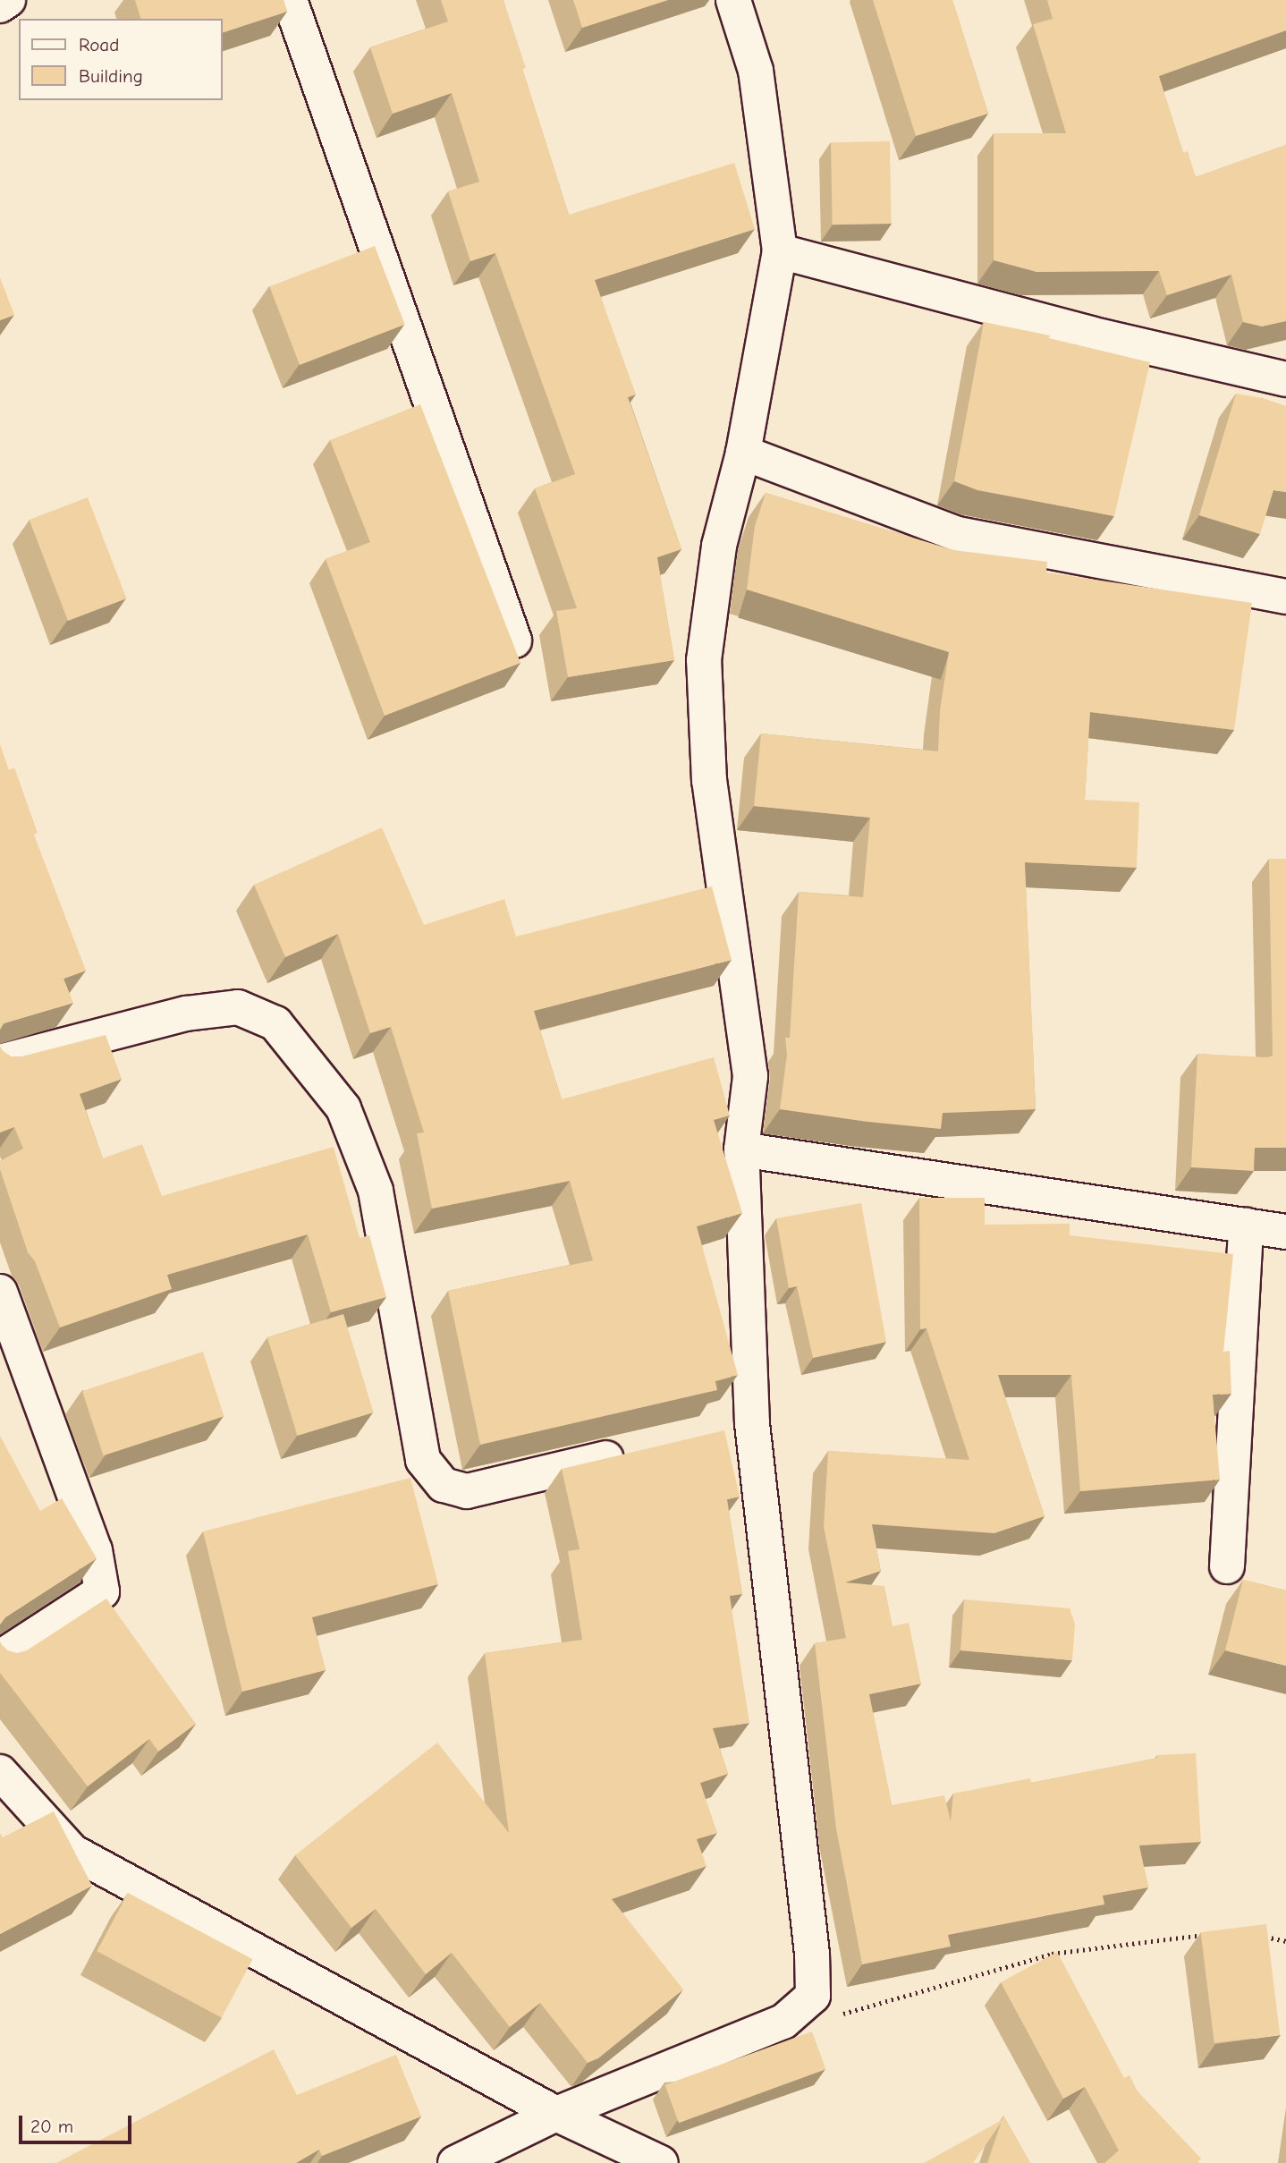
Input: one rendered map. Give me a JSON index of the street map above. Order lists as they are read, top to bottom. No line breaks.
{"legend":["Road","Building"],"scale_bar":"20 m"}
